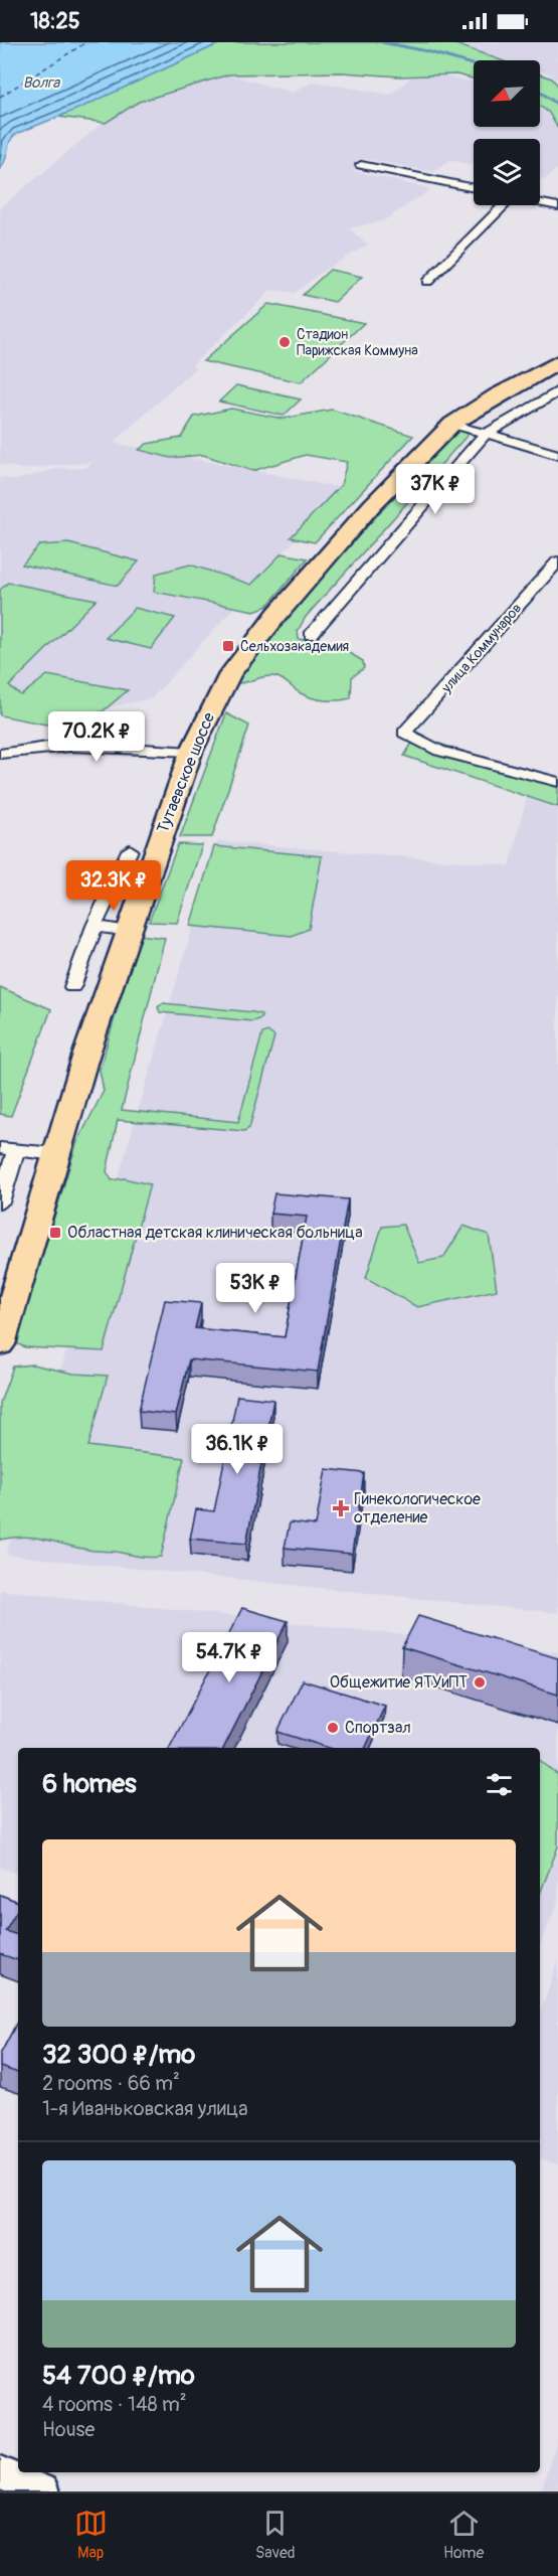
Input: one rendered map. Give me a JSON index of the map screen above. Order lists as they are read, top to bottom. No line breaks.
{"streets":{"main road":["Тутаевское шоссе"],"street":["улица Коммунаров"]},"water":["Волга"],"places":{"other":["Стадион Парижская Коммуна","Общежитие ЯТУиПТ","Спортзал"],"transit":["Сельхозакадемия","Областная детская клиническая больница"],"health":["Гинекологическое отделение"]},"north":"bottom left","page":{"status":"18:25","price":["37K ₽","70.2K ₽","32.3K ₽","53K ₽","36.1K ₽","54.7K ₽"],"heading":"6 homes","list":[{"name":"32 300 ₽/mo","note":"2 rooms · 66 m² · 1-я Иваньковская улица"},{"name":"54 700 ₽/mo","note":"4 rooms · 148 m² · House"}],"tabs":["Map","Saved","Home"]}}
